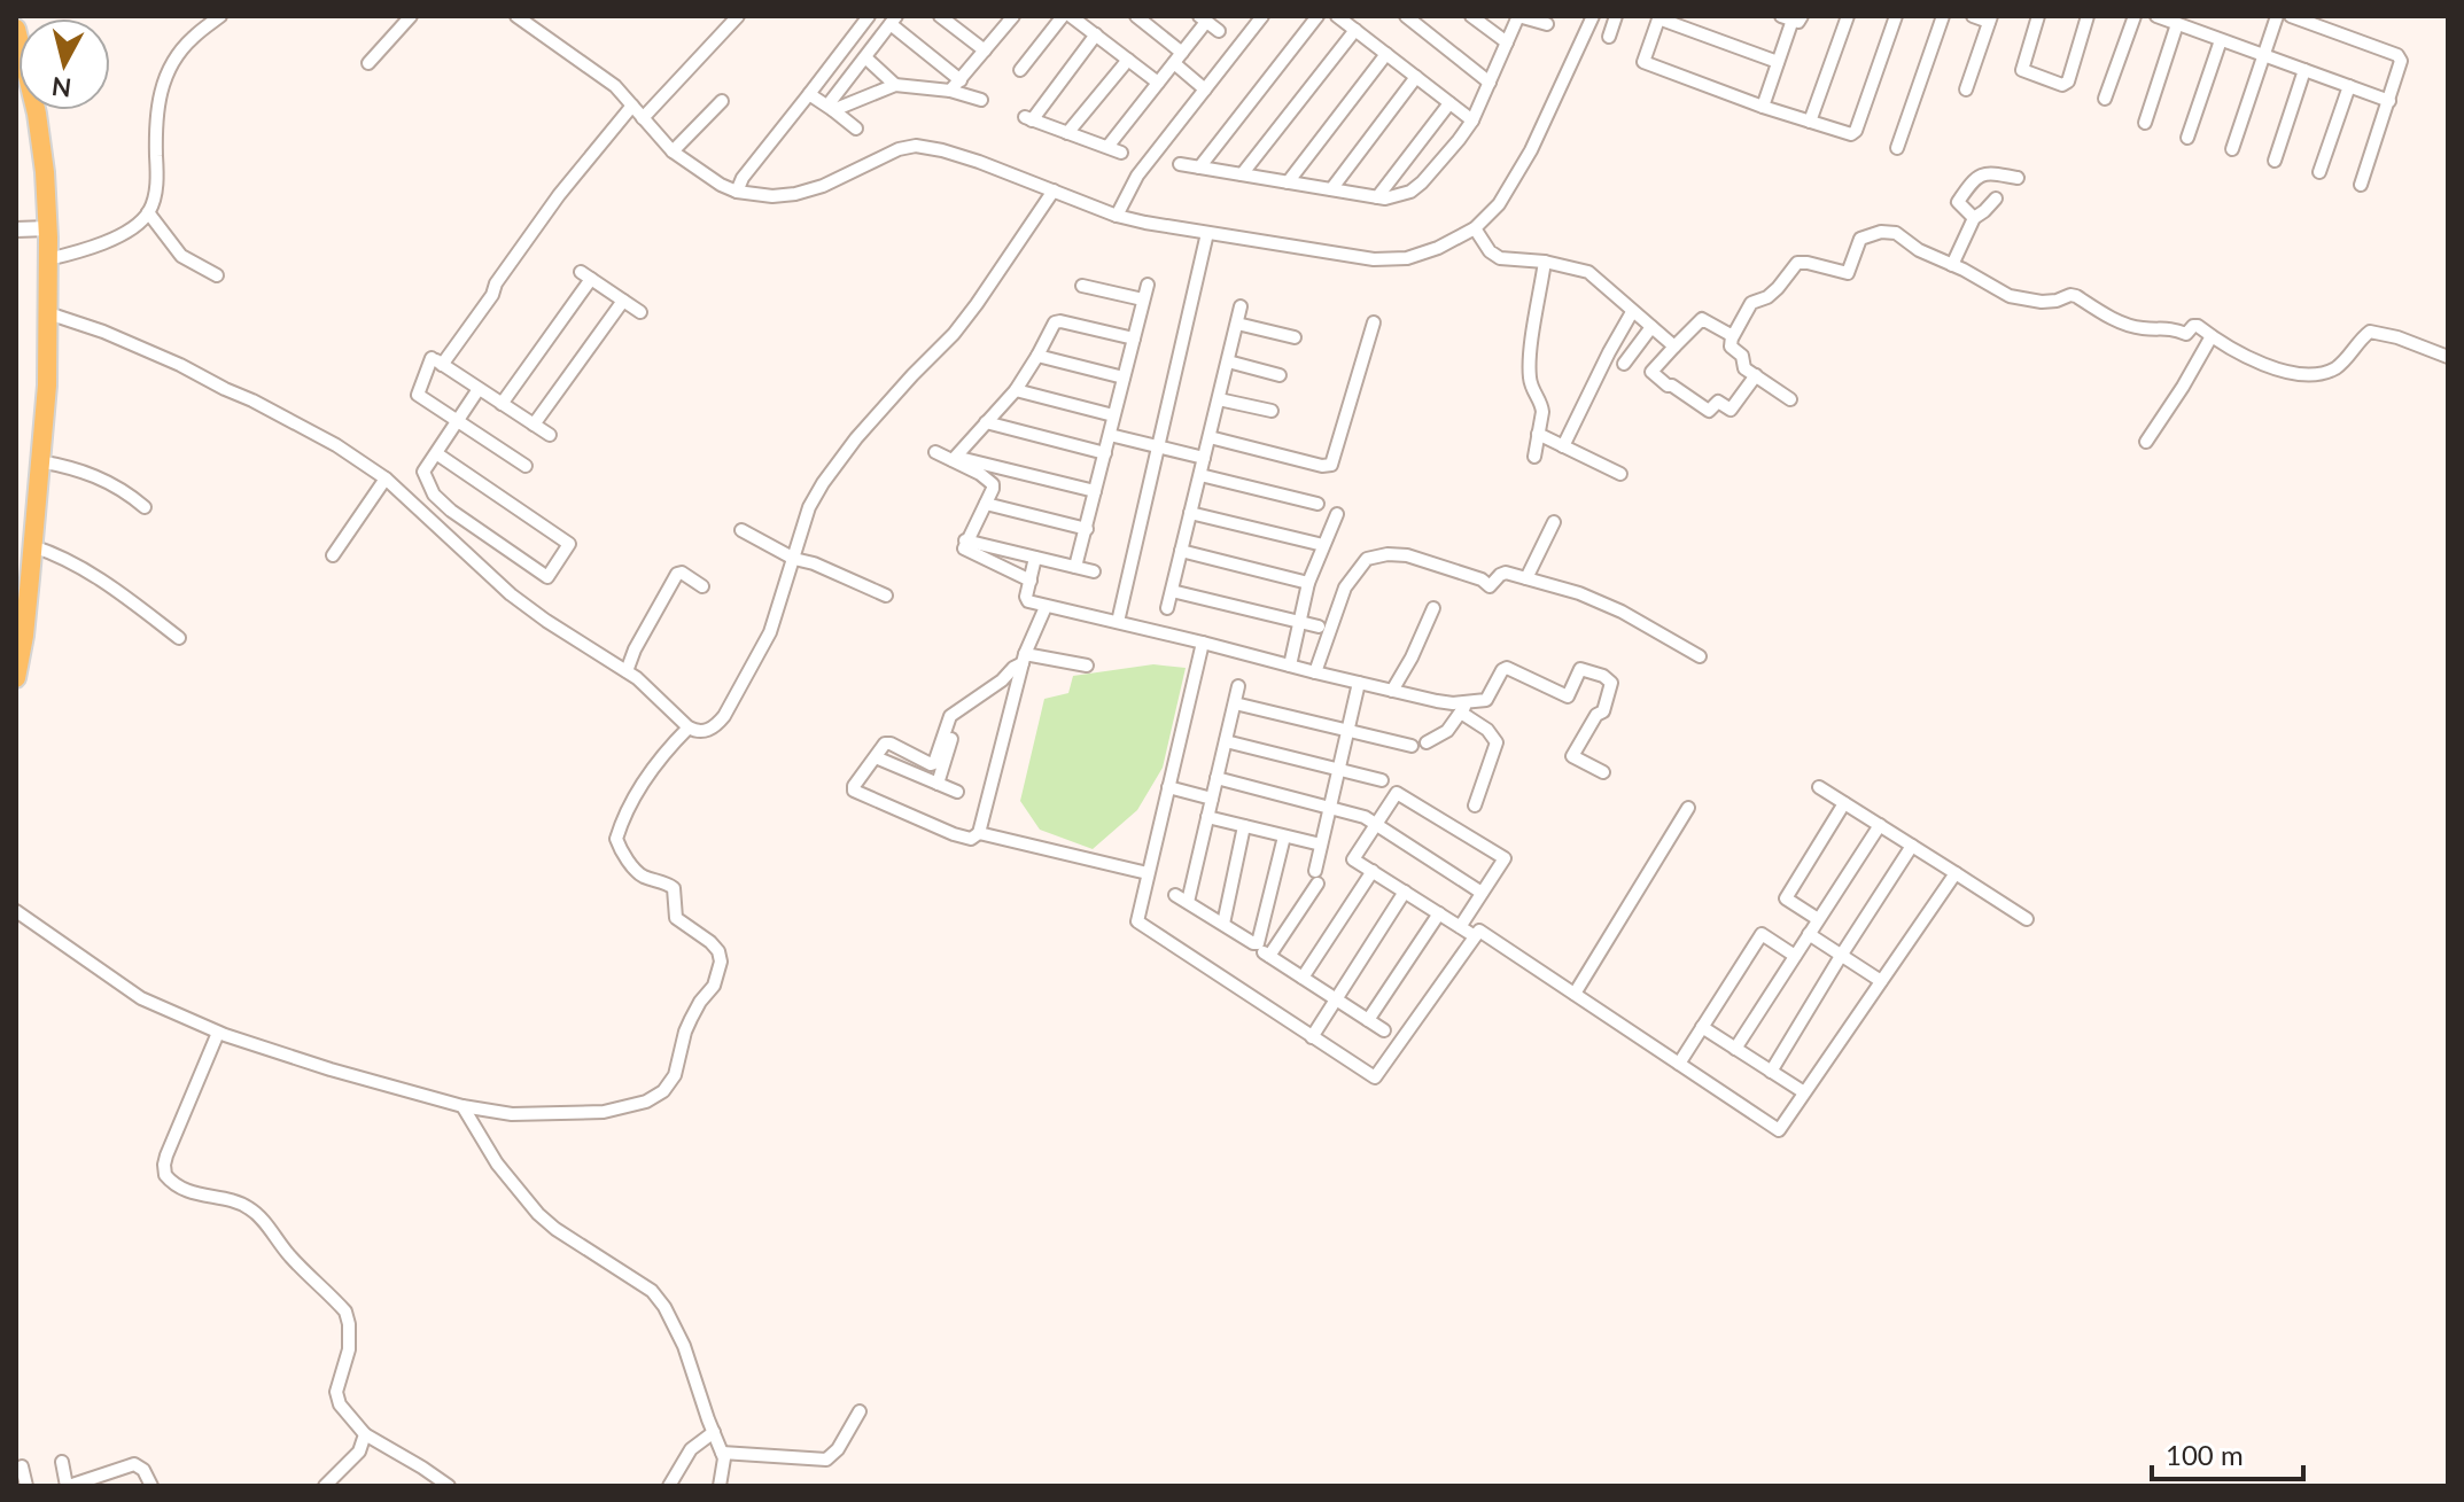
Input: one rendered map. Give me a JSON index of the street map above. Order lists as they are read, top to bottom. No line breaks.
{"scale_bar":"100 m","north":"bottom"}
